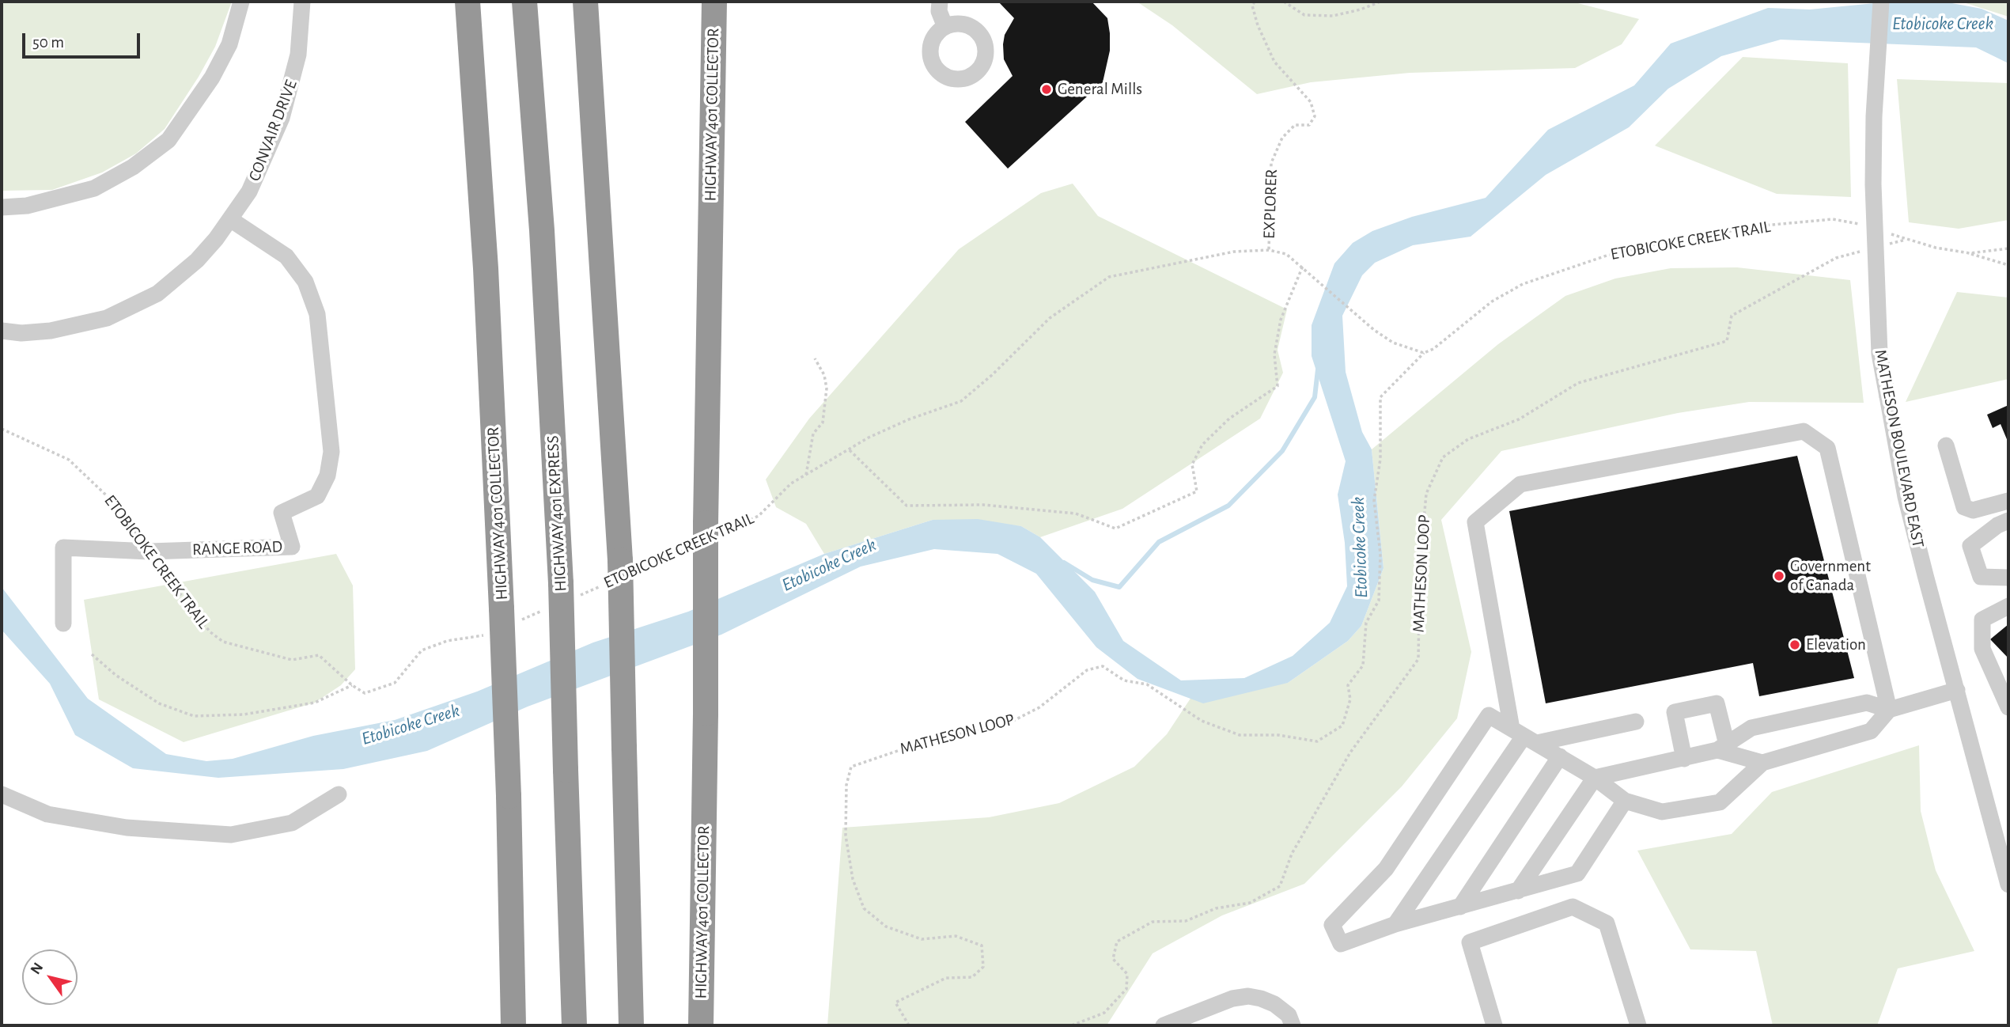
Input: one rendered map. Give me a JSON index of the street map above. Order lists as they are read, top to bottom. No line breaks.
{"streets":{"highway":["HIGHWAY 401 COLLECTOR","HIGHWAY 401 EXPRESS"],"street":["CONVAIR DRIVE","MATHESON BOULEVARD EAST","RANGE ROAD"],"path":["EXPLORER","ETOBICOKE CREEK TRAIL","MATHESON LOOP"]},"crossings":[["HIGHWAY 401 COLLECTOR","ETOBICOKE CREEK TRAIL"],["CONVAIR DRIVE","RANGE ROAD"],["EXPLORER","ETOBICOKE CREEK TRAIL"],["ETOBICOKE CREEK TRAIL","HIGHWAY 401 EXPRESS"],["ETOBICOKE CREEK TRAIL","RANGE ROAD"],["ETOBICOKE CREEK TRAIL","MATHESON LOOP"]],"water":["Etobicoke Creek"],"places":["General Mills","Government of Canada","Elevation"],"scale_bar":"50 m","north":"top left"}
